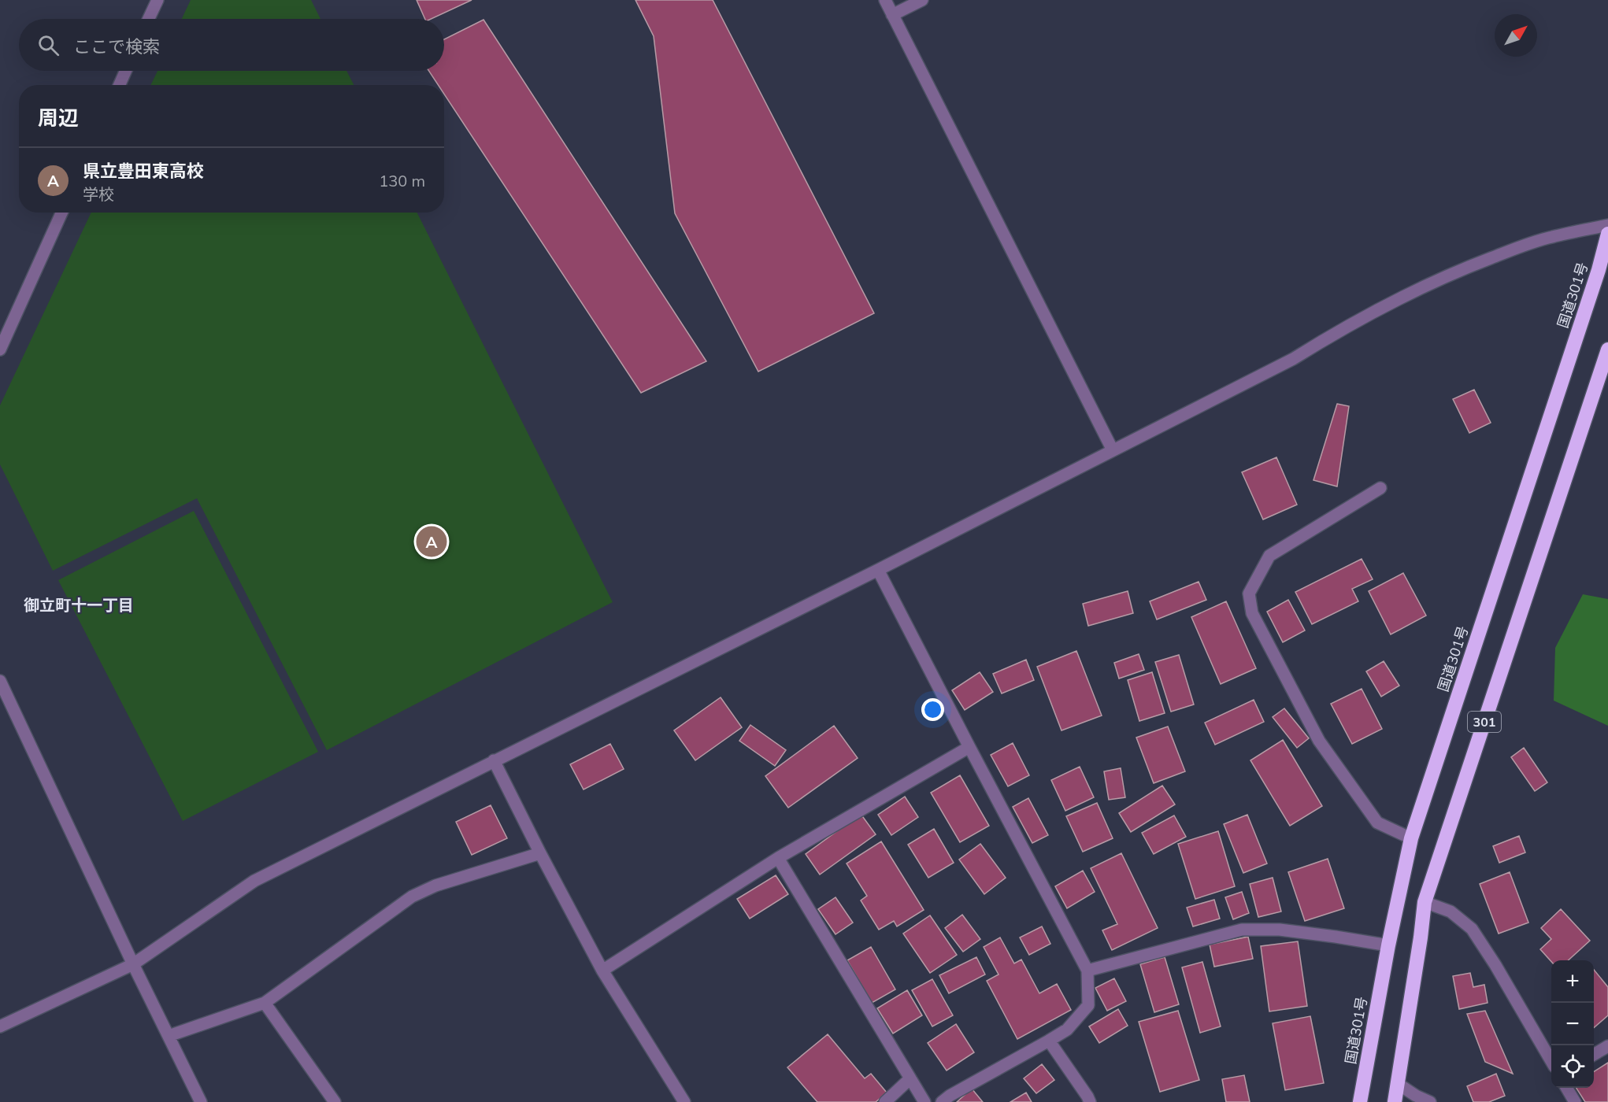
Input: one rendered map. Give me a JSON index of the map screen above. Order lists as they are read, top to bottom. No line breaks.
{"streets":{"highway":["国道301号","301"]},"districts":["御立町十一丁目"],"north":"top right","page":{"search":"ここで検索","heading":"周辺","list":[{"mark":"A","name":"県立豊田東高校","note":"学校","value":"130 m"}],"pins":"A","map_buttons":["+","−"]}}
